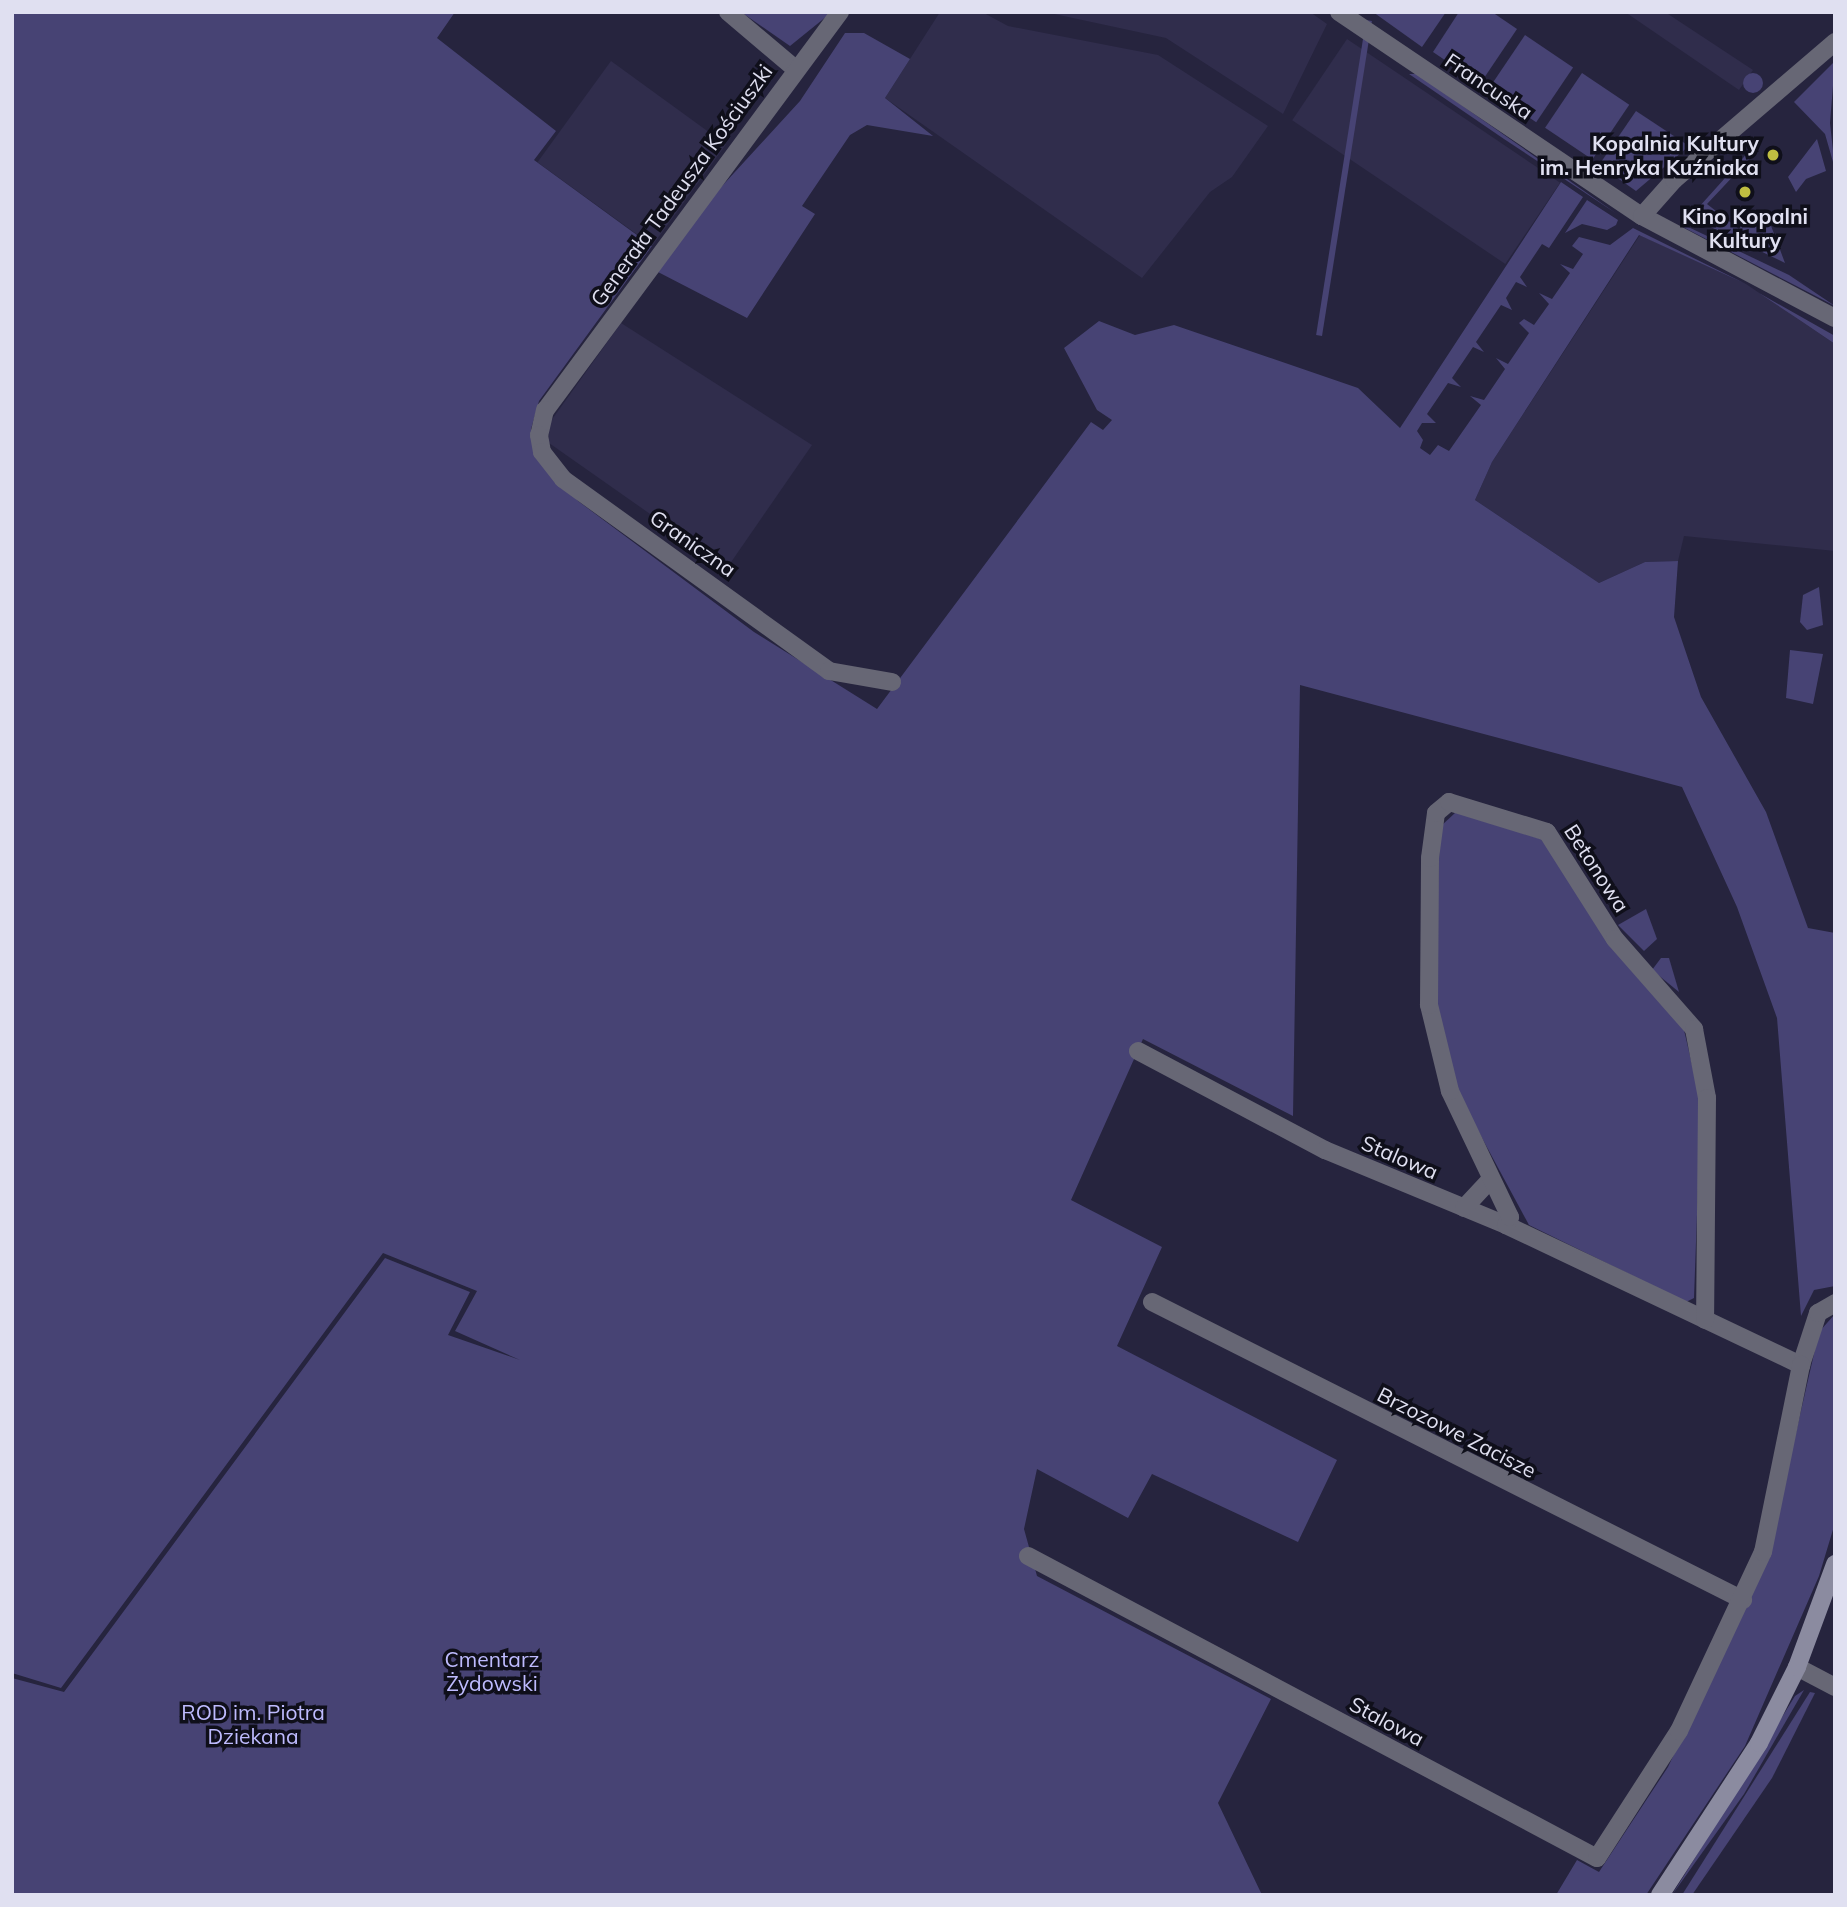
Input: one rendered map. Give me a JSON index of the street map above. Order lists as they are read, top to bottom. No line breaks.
{"streets":{"street":["Francuska","Generała Tadeusza Kościuszki","Graniczna","Betonowa","Stalowa","Brzozowe Zacisze"]},"crossings":[["Generała Tadeusza Kościuszki","Graniczna"],["Betonowa","Stalowa"],["Stalowa","Brzozowe Zacisze"]],"parks":["Cmentarz Żydowski","ROD im. Piotra Dziekana"],"places":["Kopalnia Kultury im. Henryka Kuźniaka","Kino Kopalni Kultury"]}
